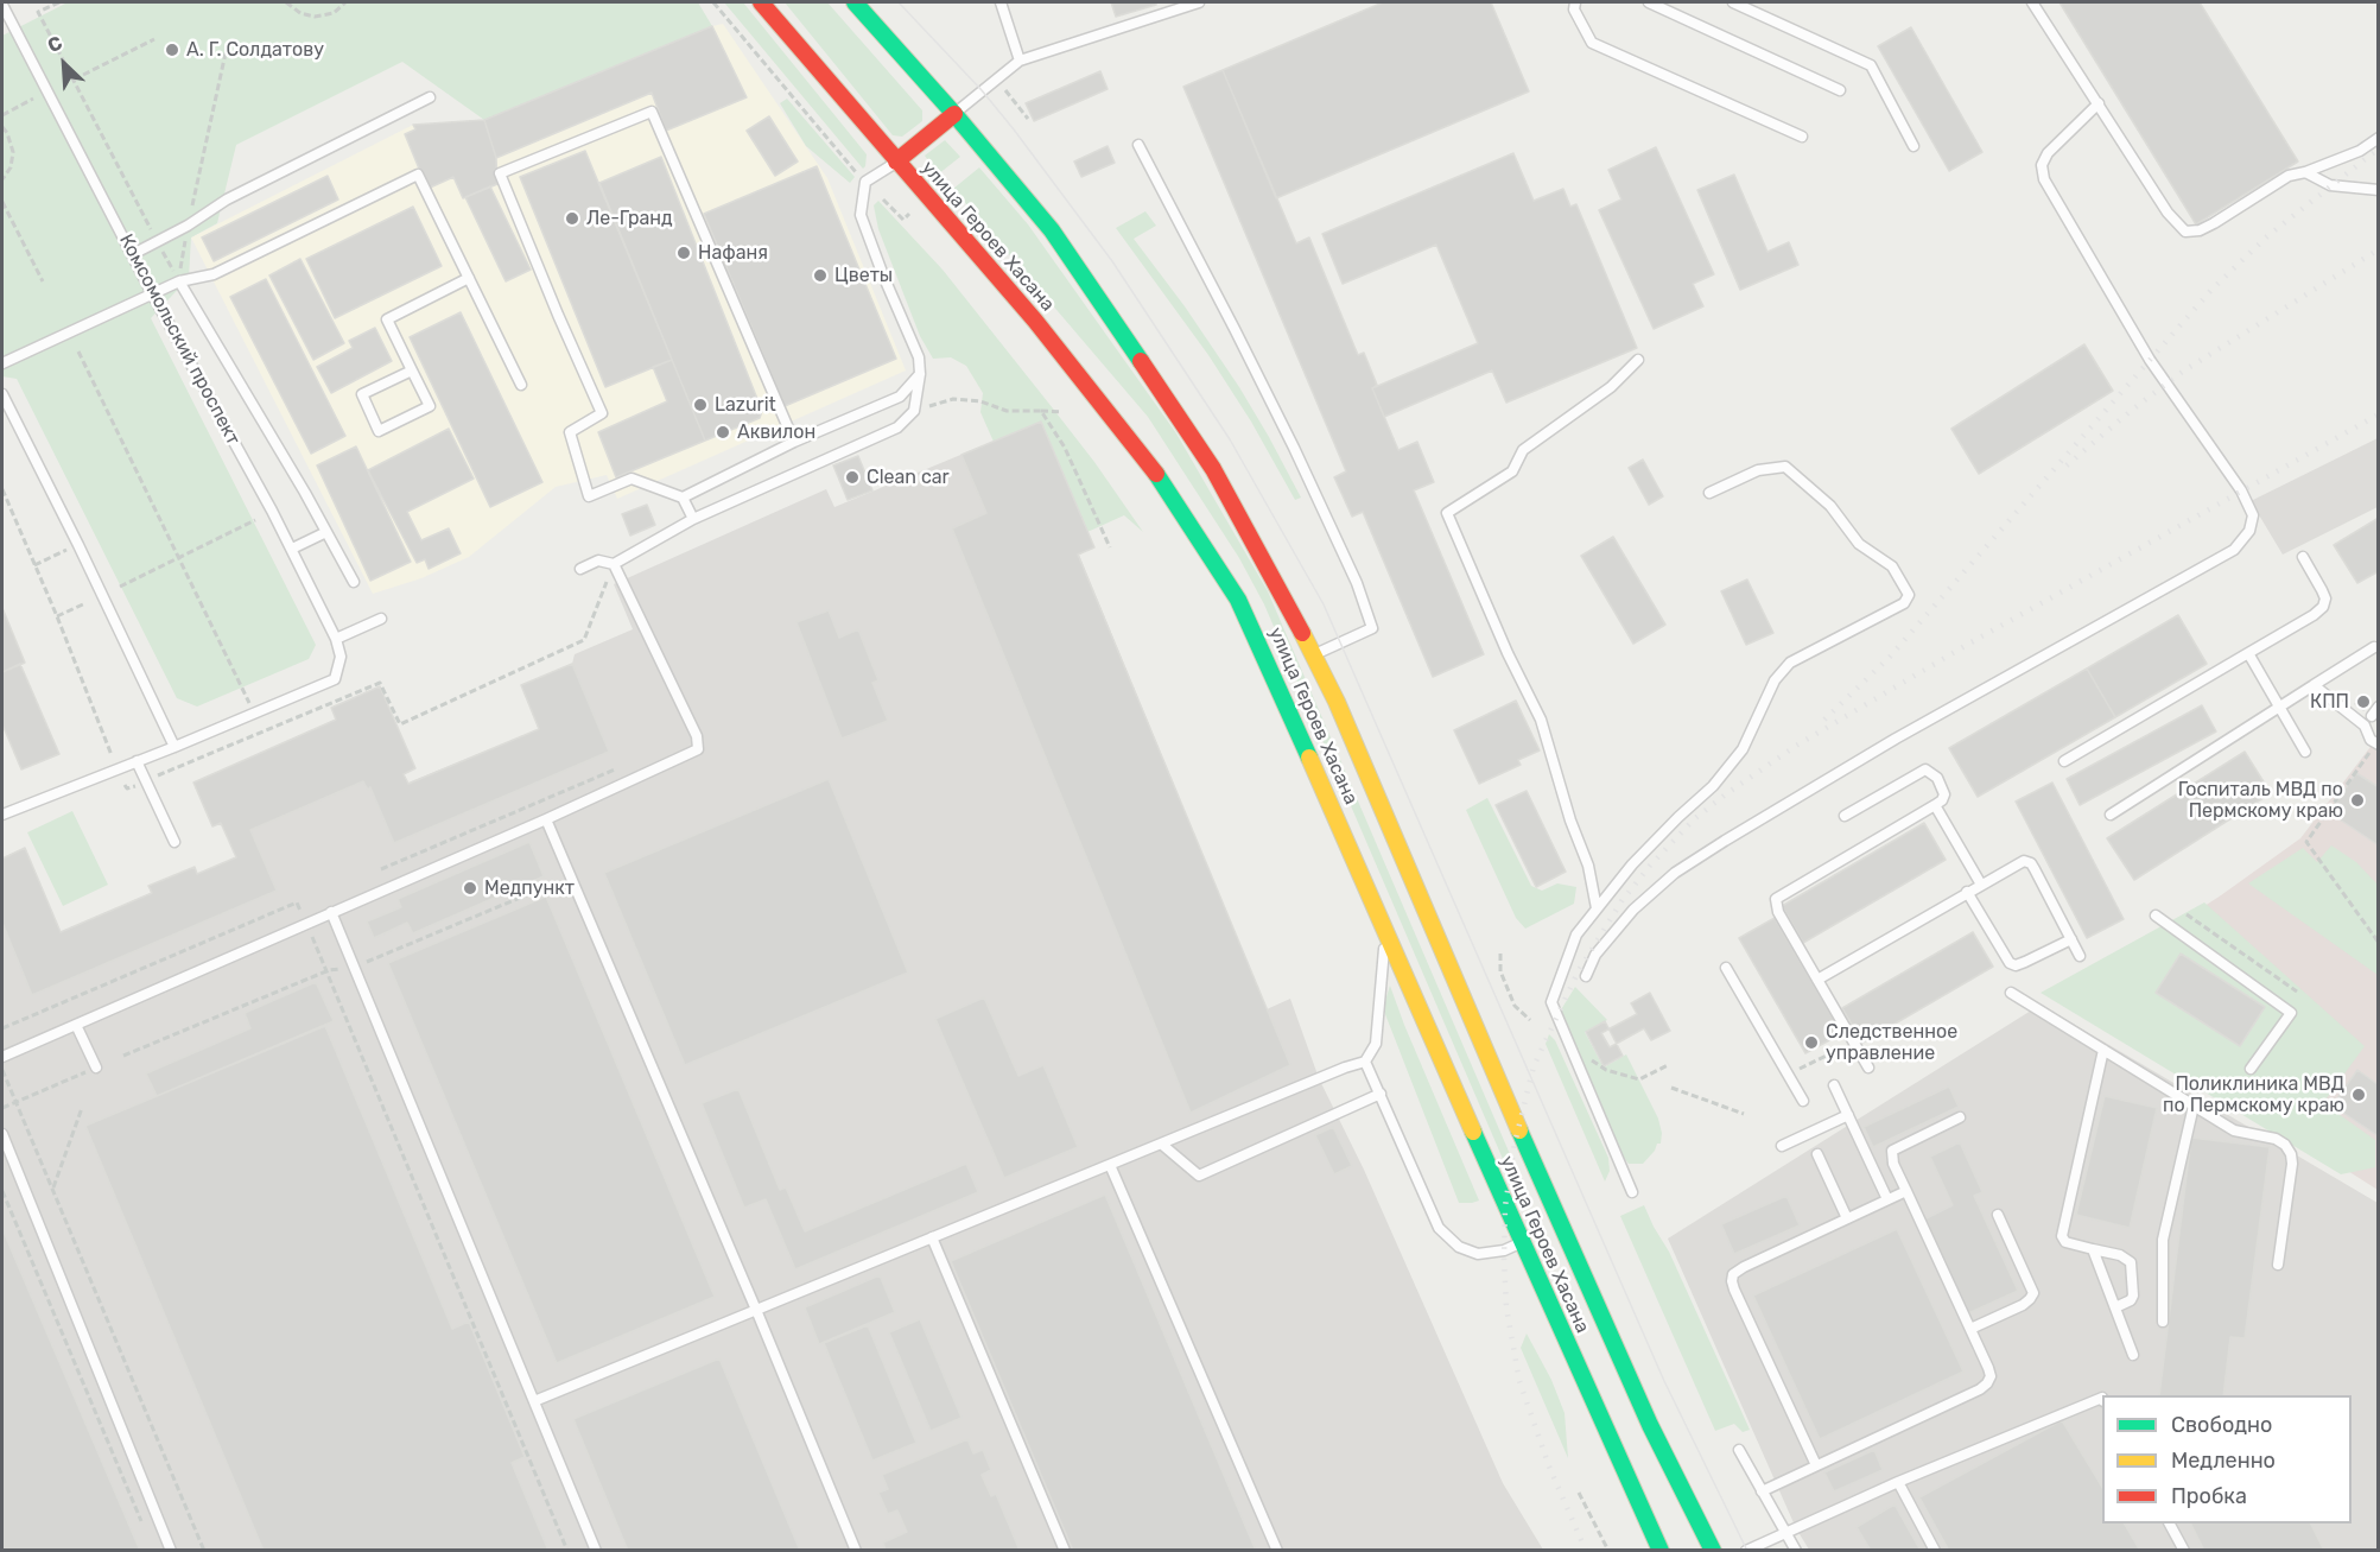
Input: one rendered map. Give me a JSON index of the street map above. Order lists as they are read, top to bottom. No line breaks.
{"streets":{"main road":["улица Героев Хасана"],"lane":["Комсомольский проспект"]},"places":["А. Г. Солдатову","Ле-Гранд","Нафаня","Цветы","Lazurit","Аквилон","Clean car","КПП","Госпиталь МВД по Пермскому краю","Медпункт","Следственное управление","Поликлиника МВД по Пермскому краю"],"legend":["Свободно","Медленно","Пробка"],"north":"top left"}
